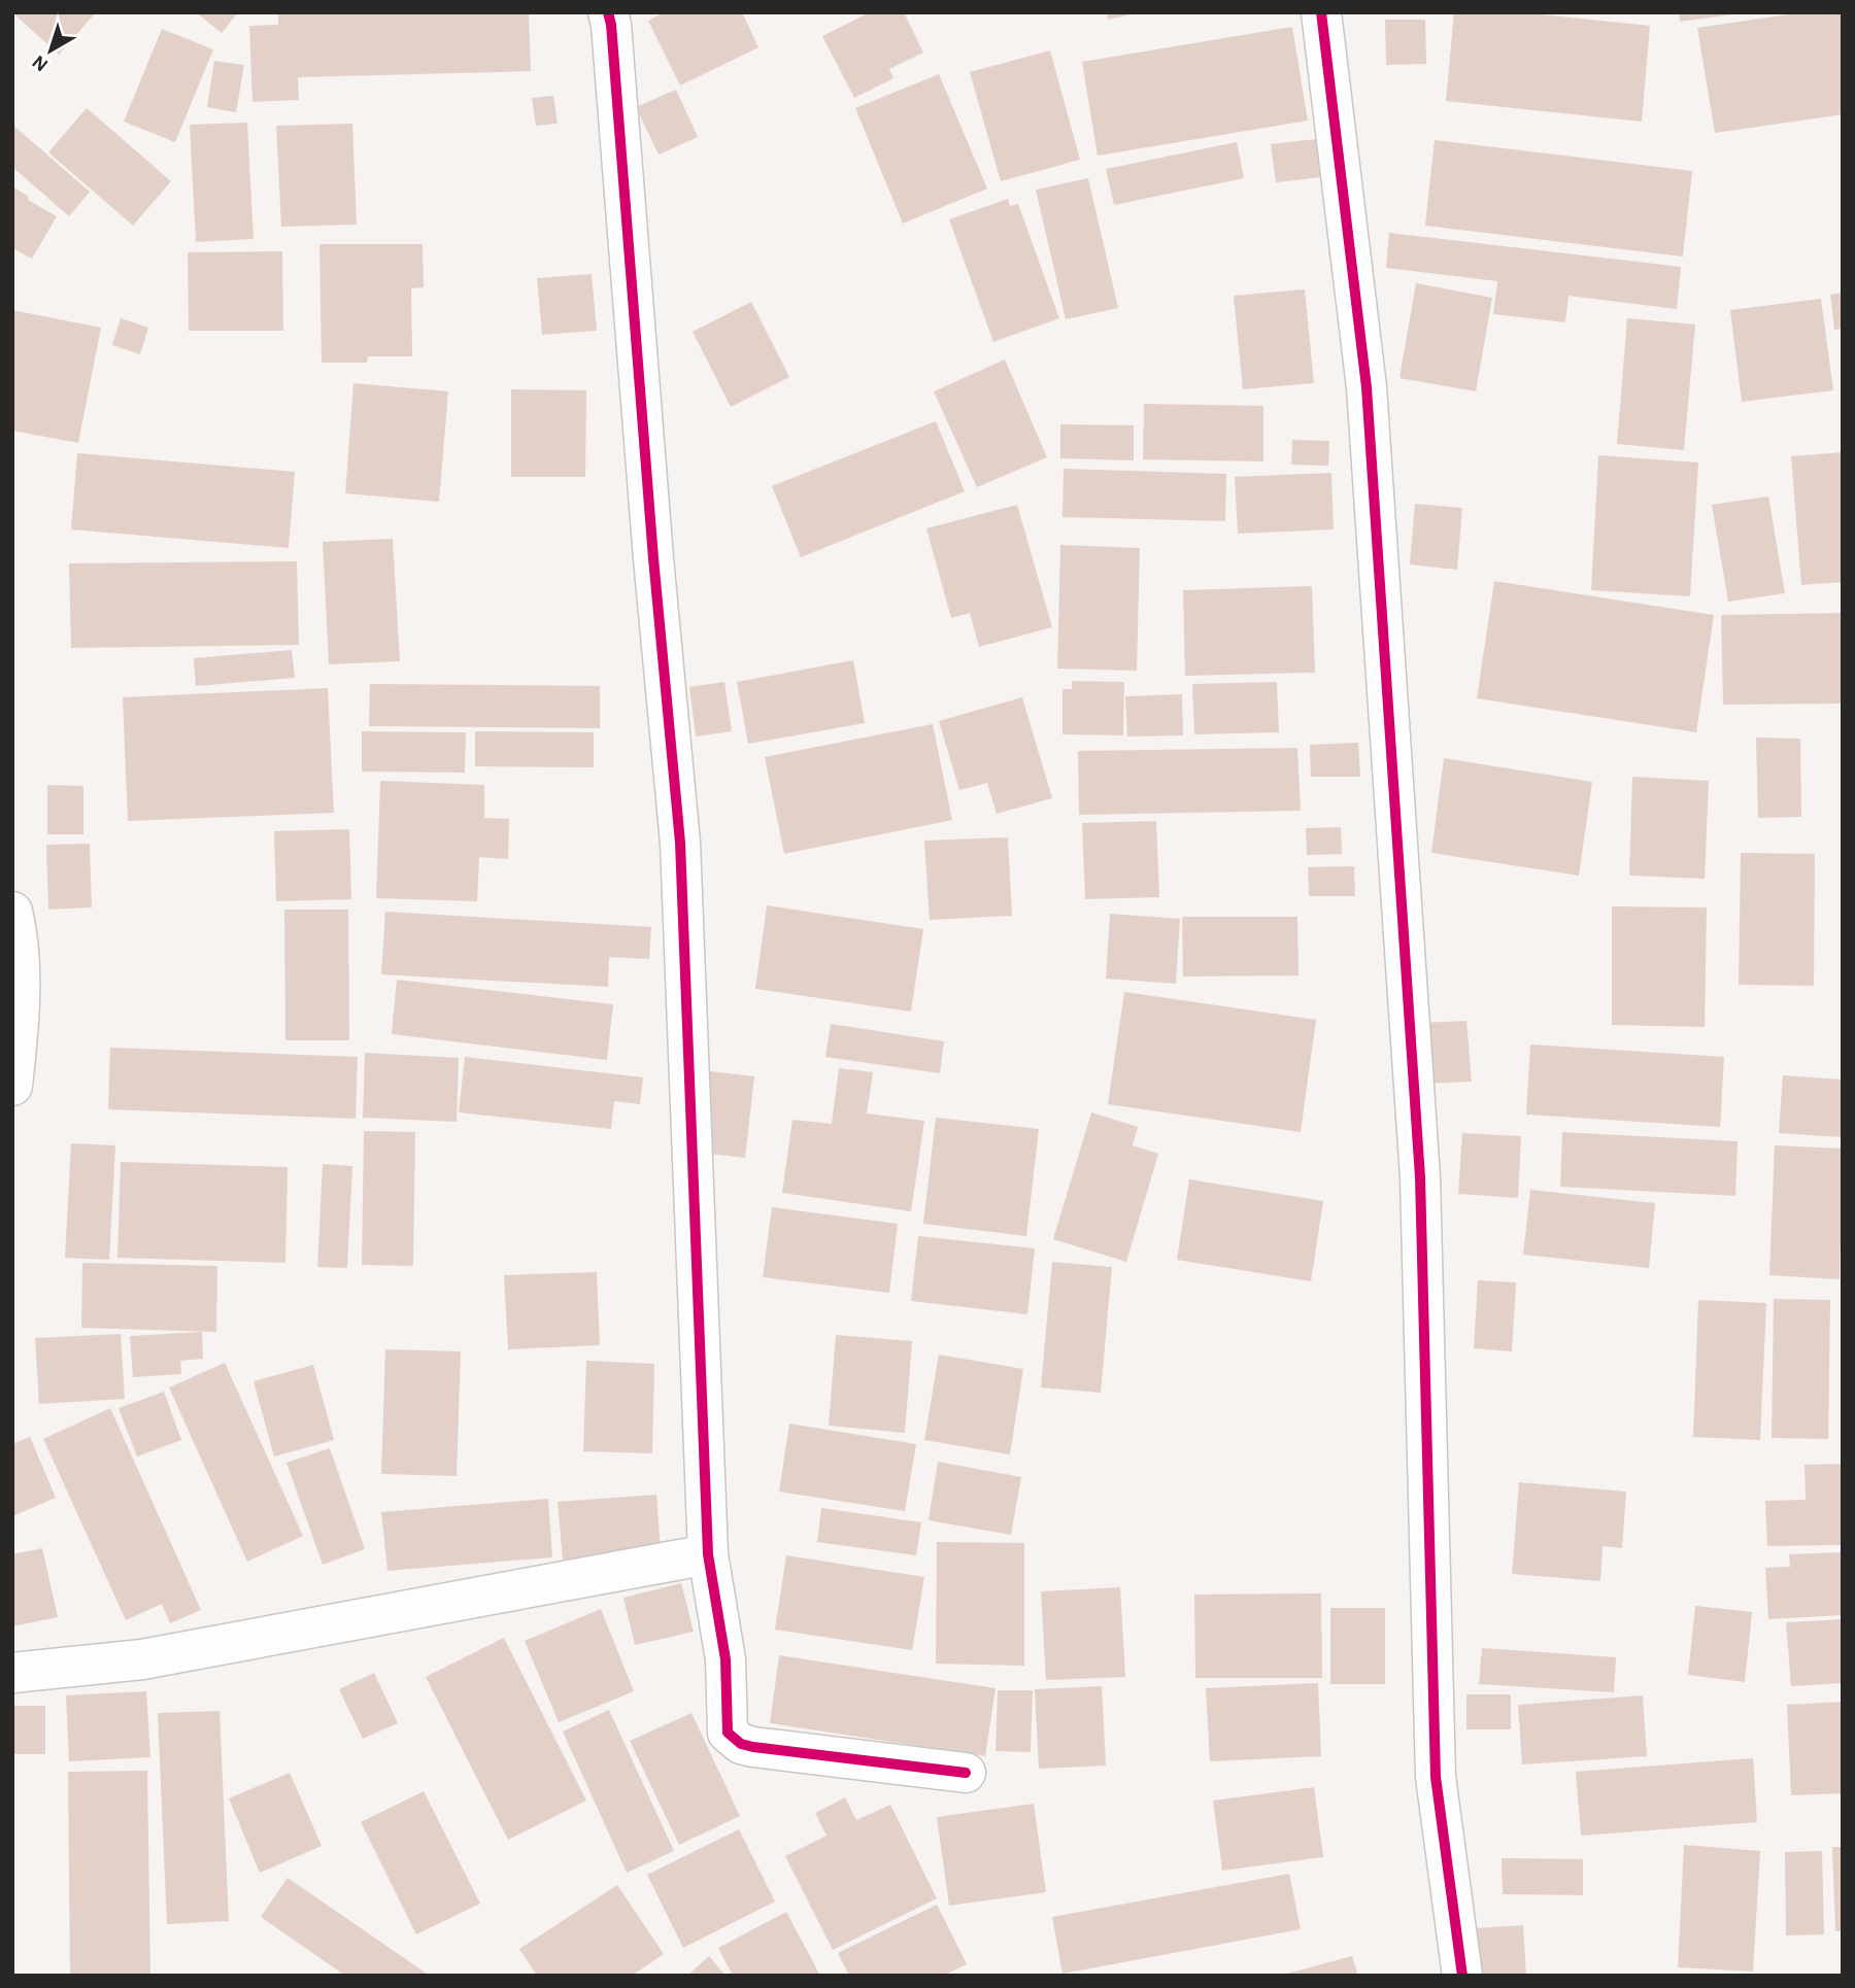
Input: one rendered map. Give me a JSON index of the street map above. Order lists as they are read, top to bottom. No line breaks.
{"north":"bottom left"}
